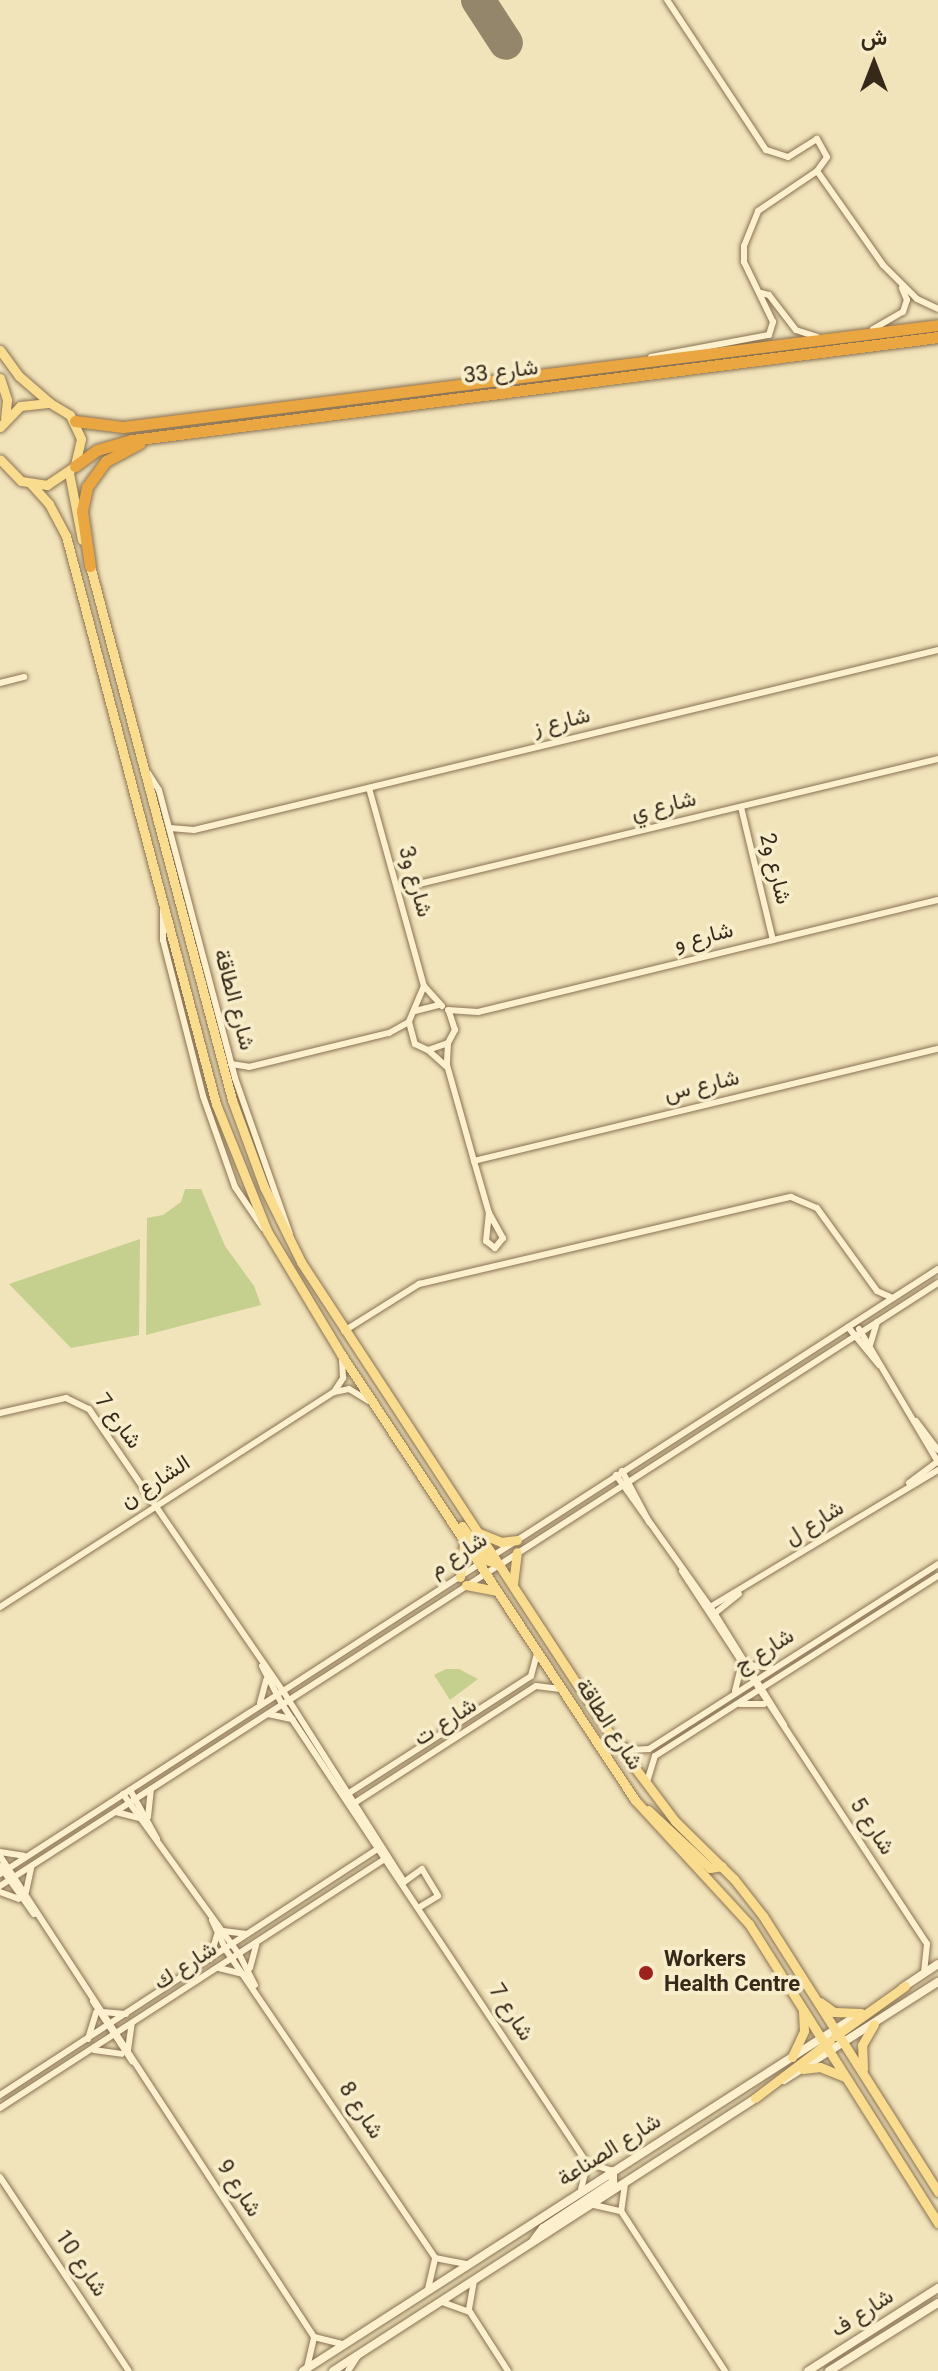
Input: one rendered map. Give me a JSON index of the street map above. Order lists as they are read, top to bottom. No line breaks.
{"streets":{"highway":["شارع 33"],"main road":["شارع الطاقة"],"street":["شارع ز","شارع ي","شارع و2","شارع و3","شارع و","شارع س","شارع 7","الشارع ن","شارع ل","شارع م","شارع ج","شارع ت","شارع 5","شارع ك","شارع 8","شارع الصناعة","شارع 9","شارع 10","شارع ف"]},"crossings":[["شارع 33","شارع الطاقة"],["شارع ز","شارع و3"],["شارع ز","شارع الطاقة"],["شارع ي","شارع و2"],["شارع ي","شارع و3"],["شارع و2","شارع و"],["شارع و3","شارع و"],["شارع الطاقة","شارع م"],["شارع الطاقة","شارع ج"],["شارع الطاقة","شارع ت"],["شارع الطاقة","شارع الصناعة"],["شارع 7","الشارع ن"],["شارع 7","شارع م"],["شارع 7","شارع ت"],["شارع 7","شارع ك"],["شارع ل","شارع 5"],["شارع م","شارع 5"],["شارع م","شارع ك"],["شارع م","شارع 8"],["شارع م","شارع 9"],["شارع ج","شارع 5"],["شارع ك","شارع 8"],["شارع ك","شارع 9"],["شارع 8","شارع 9"]],"places":["Workers Health Centre"],"north":"top"}
